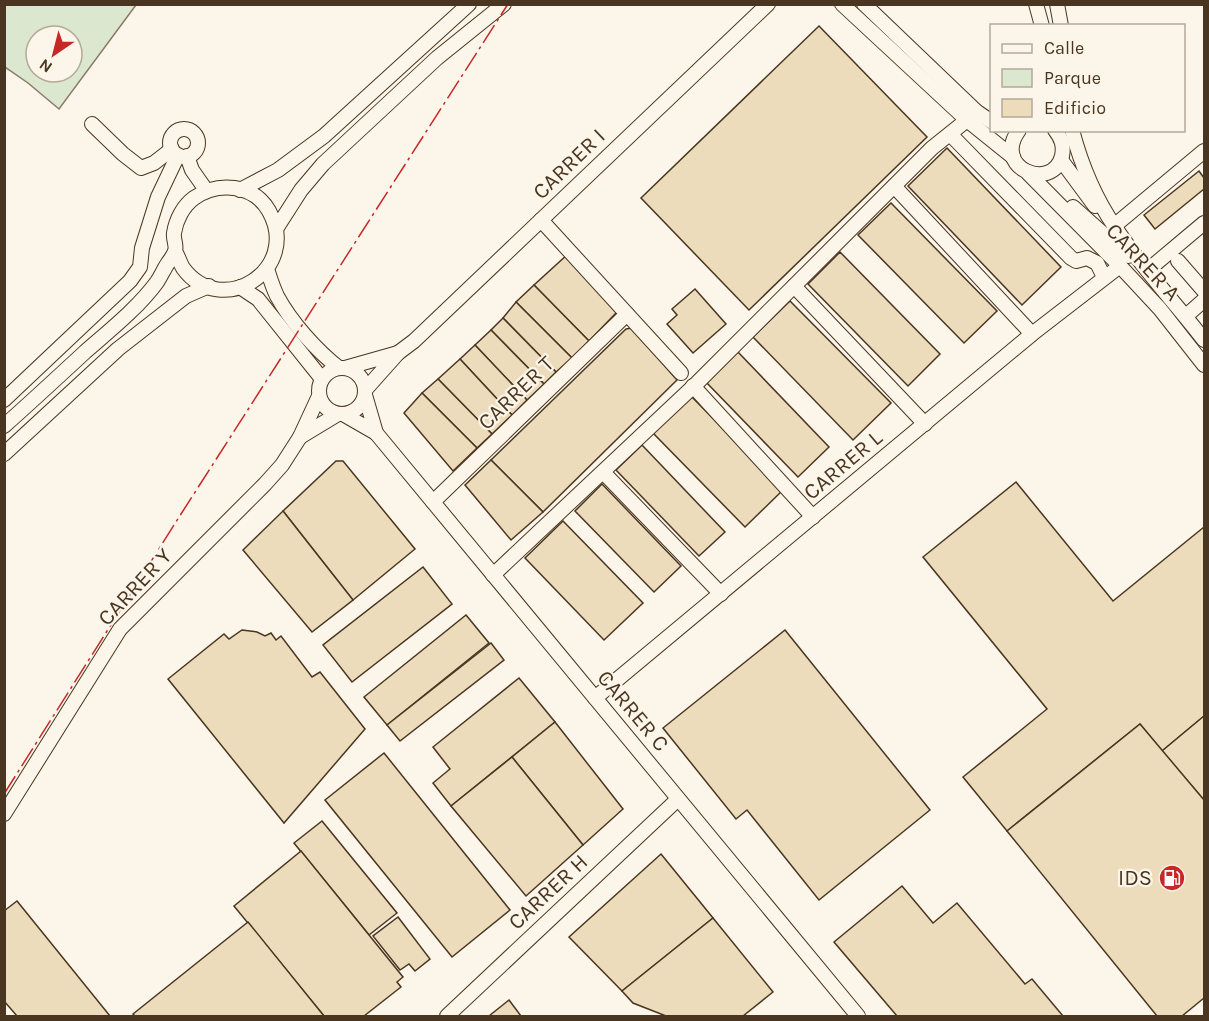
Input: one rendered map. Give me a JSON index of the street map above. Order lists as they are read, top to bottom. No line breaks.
{"streets":{"street":["CARRER I","CARRER A","CARRER T","CARRER L","CARRER Y","CARRER C","CARRER H"]},"crossings":[["CARRER I","CARRER Y"],["CARRER I","CARRER C"],["CARRER A","CARRER L"],["CARRER T","CARRER C"],["CARRER L","CARRER C"],["CARRER Y","CARRER C"],["CARRER C","CARRER H"]],"places":{"fuel station":["IDS"]},"legend":["Calle","Parque","Edificio"],"north":"bottom left"}
